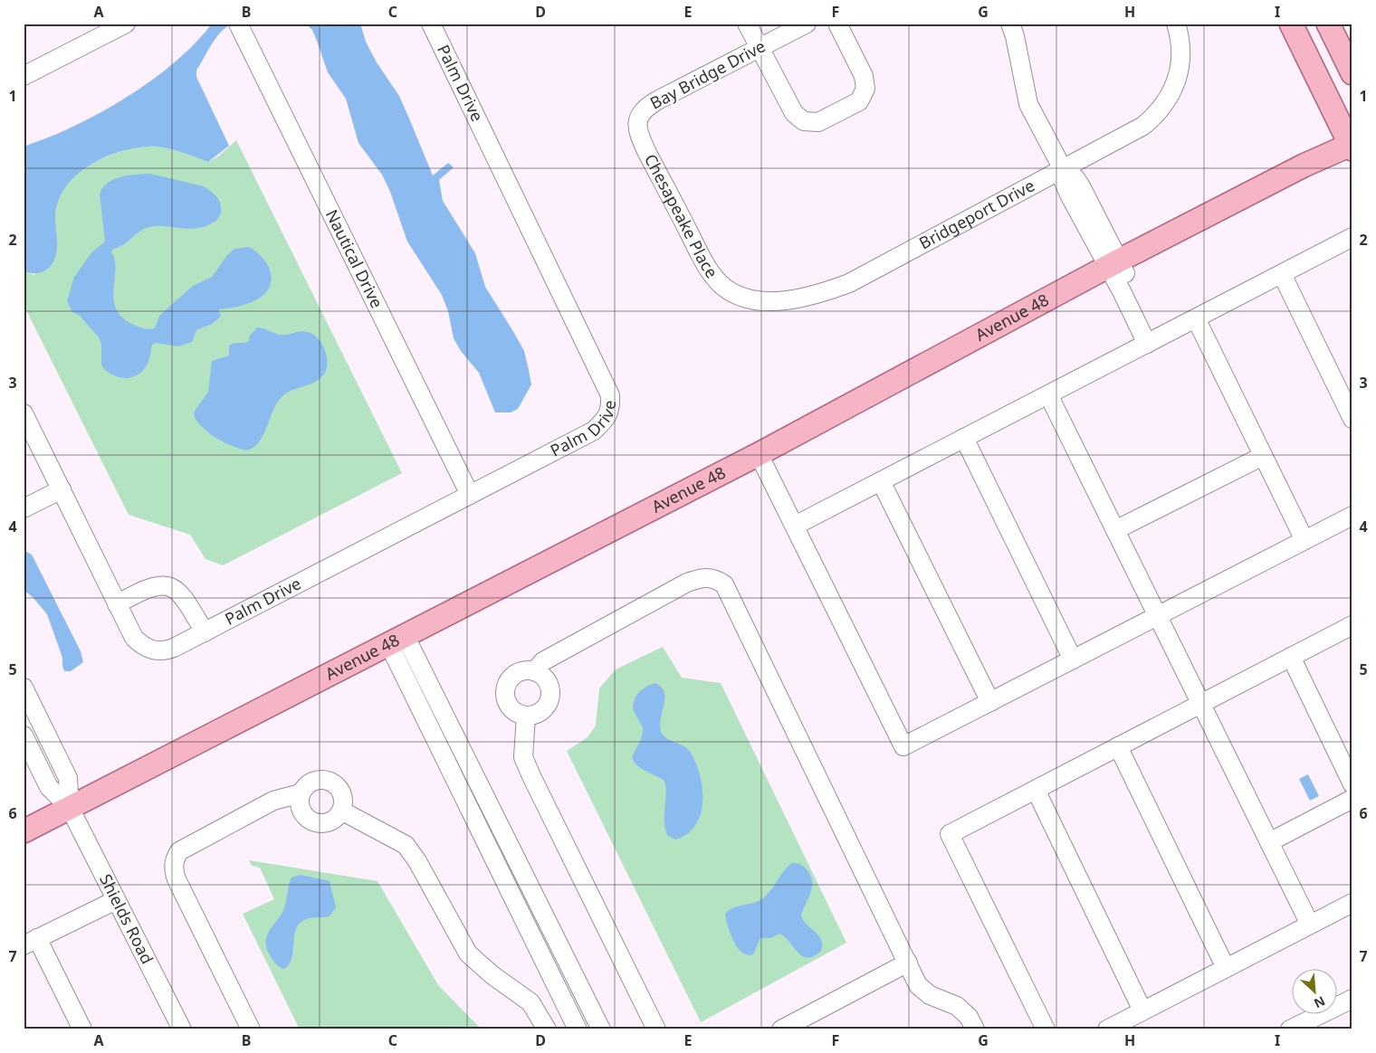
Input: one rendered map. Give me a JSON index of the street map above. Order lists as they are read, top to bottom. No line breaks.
{"streets":{"main road":["Avenue 48"],"street":["Bay Bridge Drive","Palm Drive","Chesapeake Place","Bridgeport Drive","Nautical Drive","Shields Road"]},"crossings":[["Bay Bridge Drive","Chesapeake Place"],["Palm Drive","Nautical Drive"],["Chesapeake Place","Bridgeport Drive"],["Avenue 48","Shields Road"]],"north":"bottom right","grid":{"columns":["A","B","C","D","E","F","G","H","I"],"rows":["1","2","3","4","5","6","7"]}}
